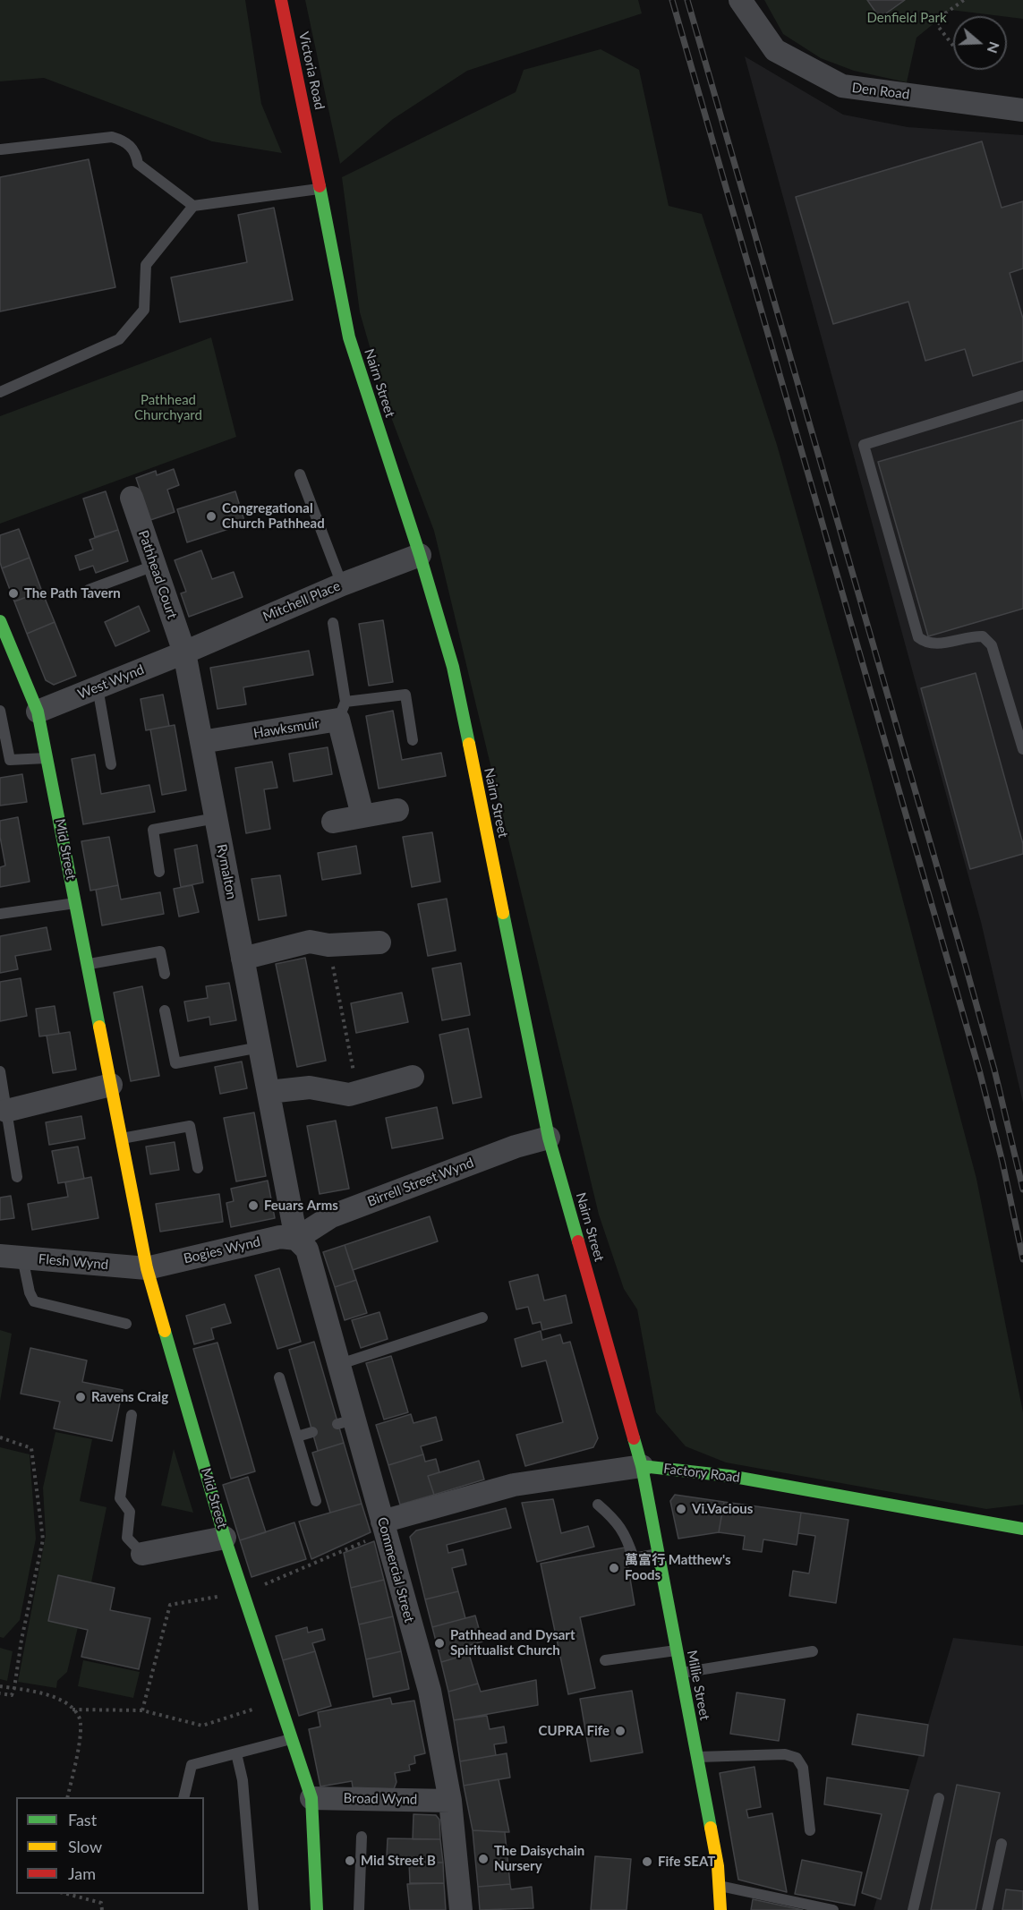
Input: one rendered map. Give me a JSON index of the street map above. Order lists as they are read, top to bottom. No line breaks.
{"streets":{"main road":["Victoria Road","Nairn Street","Mid Street","Factory Road","Millie Street"],"street":["Den Road","Pathhead Court","Mitchell Place","West Wynd","Hawksmuir","Rymalton","Birrell Street Wynd","Bogies Wynd","Flesh Wynd","Commercial Street","Broad Wynd"]},"crossings":[["Victoria Road","Nairn Street"],["Nairn Street","Mitchell Place"],["Nairn Street","Birrell Street Wynd"],["Nairn Street","Factory Road"],["Nairn Street","Millie Street"],["Pathhead Court","Mitchell Place"],["Pathhead Court","West Wynd"],["Pathhead Court","Rymalton"],["Mitchell Place","West Wynd"],["Mitchell Place","Rymalton"],["West Wynd","Mid Street"],["West Wynd","Rymalton"],["Hawksmuir","Rymalton"],["Mid Street","Bogies Wynd"],["Mid Street","Flesh Wynd"],["Mid Street","Broad Wynd"],["Rymalton","Birrell Street Wynd"],["Rymalton","Bogies Wynd"],["Rymalton","Commercial Street"],["Birrell Street Wynd","Bogies Wynd"],["Birrell Street Wynd","Commercial Street"],["Bogies Wynd","Flesh Wynd"],["Bogies Wynd","Commercial Street"],["Factory Road","Commercial Street"],["Factory Road","Millie Street"],["Commercial Street","Broad Wynd"]],"parks":["Denfield Park","Pathhead Churchyard"],"places":["Congregational Church Pathhead","The Path Tavern","Feuars Arms","Ravens Craig","Vi.Vacious","萬富行 Matthew's Foods","Pathhead and Dysart Spiritualist Church","CUPRA Fife","The Daisychain Nursery","Mid Street B","Fife SEAT"],"legend":["Fast","Slow","Jam"],"north":"right"}
